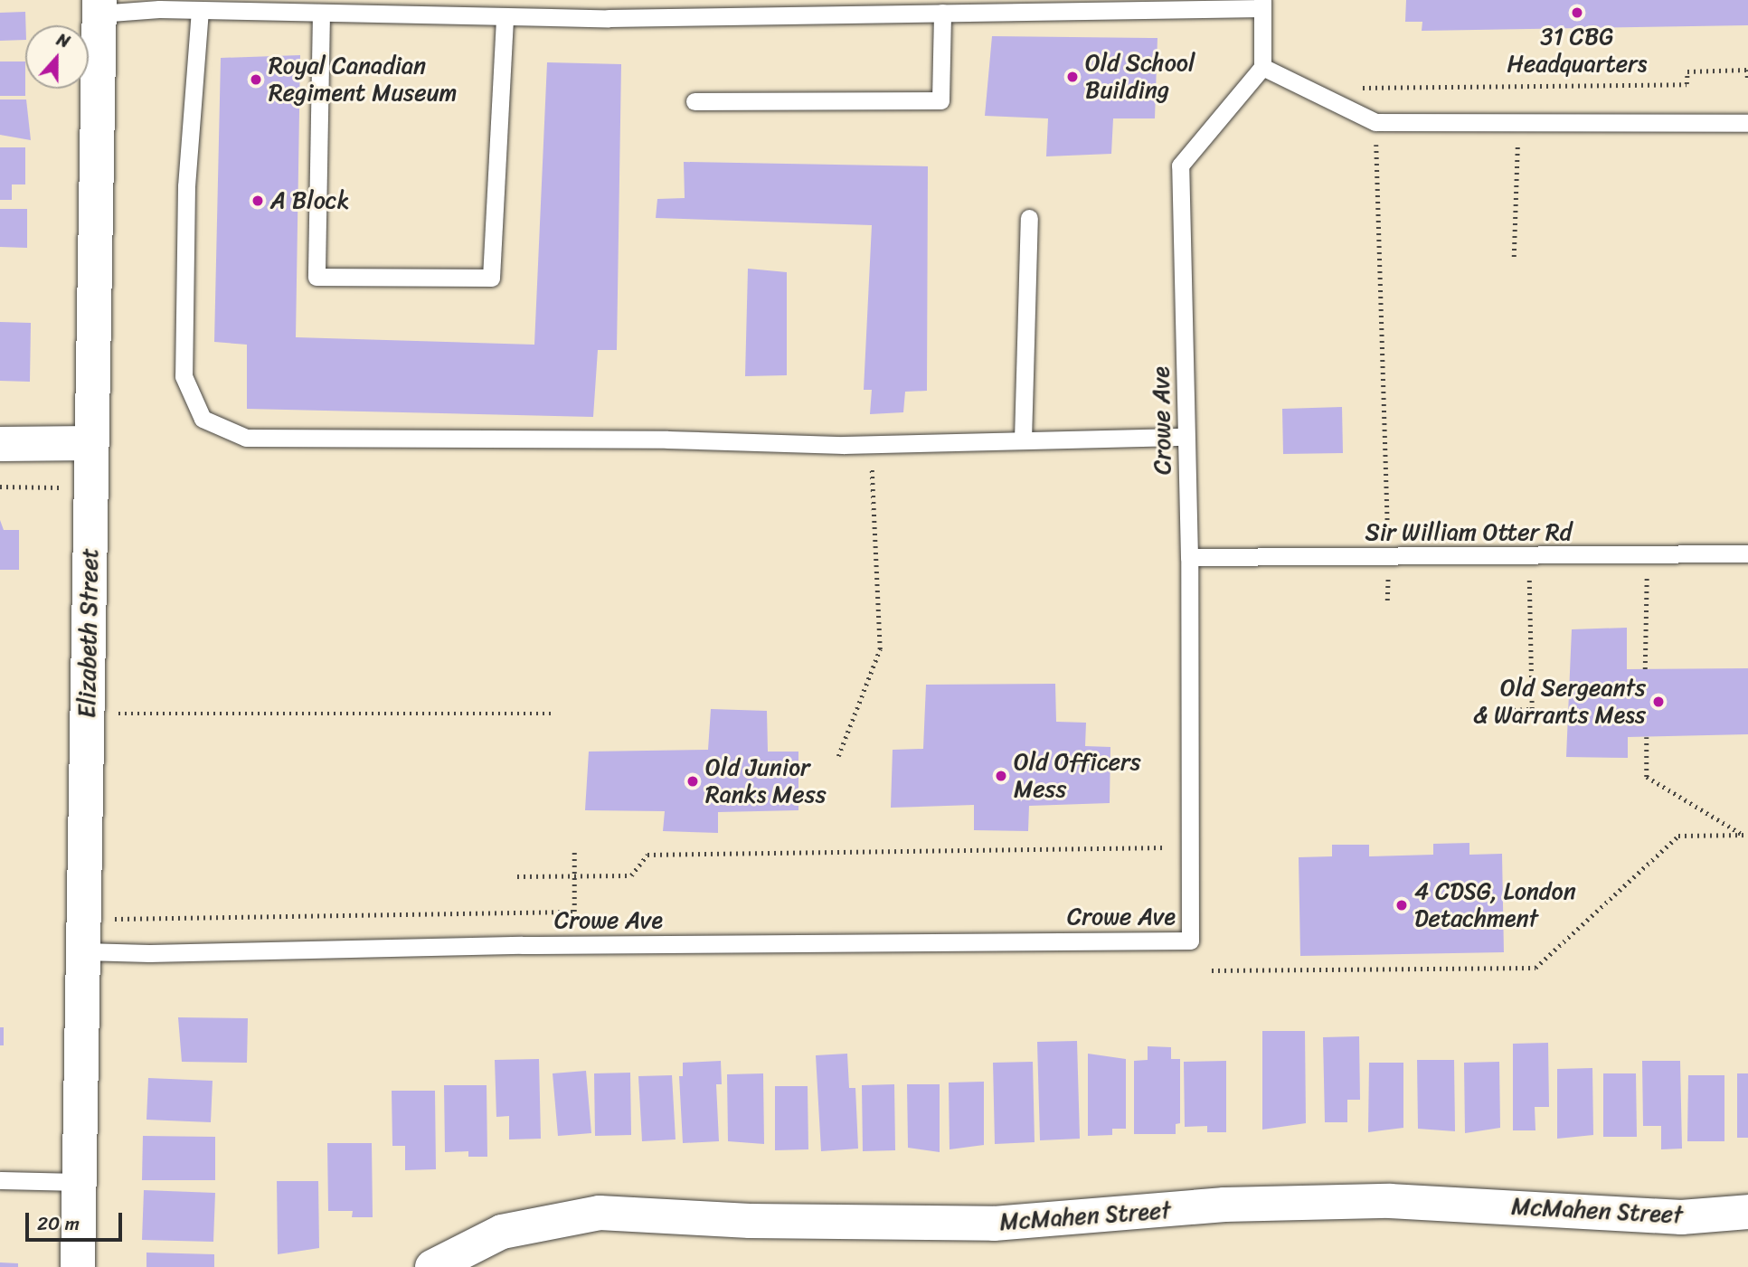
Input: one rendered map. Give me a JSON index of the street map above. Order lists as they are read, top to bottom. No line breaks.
{"streets":{"street":["Elizabeth Street","McMahen Street"],"lane":["Crowe Ave","Sir William Otter Rd"]},"crossings":[["Crowe Ave","Sir William Otter Rd"],["Crowe Ave","Elizabeth Street"]],"places":["31 CBG Headquarters","Old School Building","Royal Canadian Regiment Museum","A Block","Old Sergeants & Warrants Mess","Old Officers Mess","Old Junior Ranks Mess","4 CDSG, London Detachment"],"scale_bar":"20 m","north":"top"}
